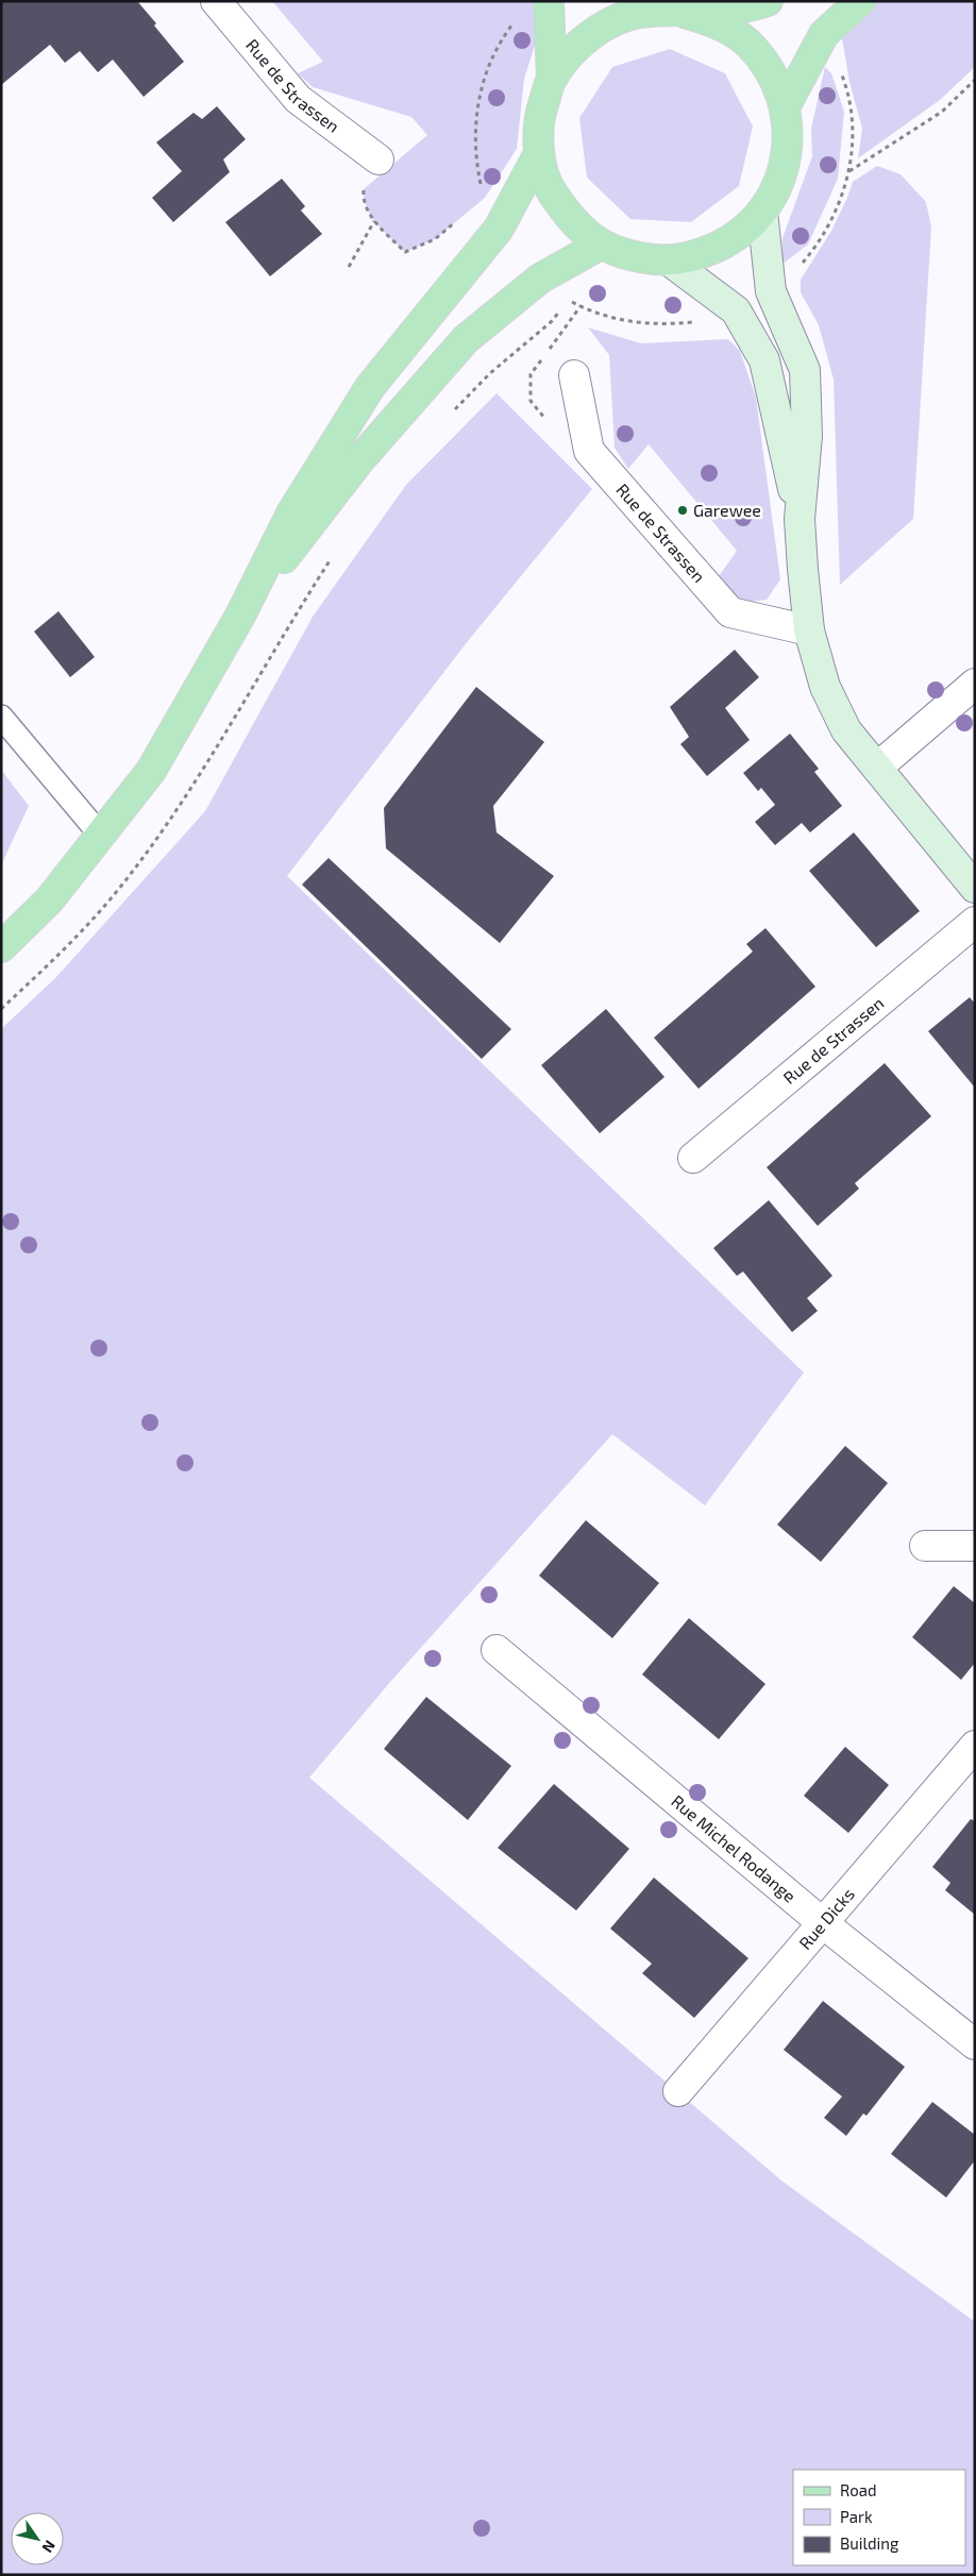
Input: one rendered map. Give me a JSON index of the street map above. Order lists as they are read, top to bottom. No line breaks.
{"streets":{"street":["Rue de Strassen","Rue Michel Rodange","Rue Dicks"]},"crossings":[["Rue Michel Rodange","Rue Dicks"]],"places":["Garewee"],"legend":["Road","Park","Building"],"north":"bottom right"}
